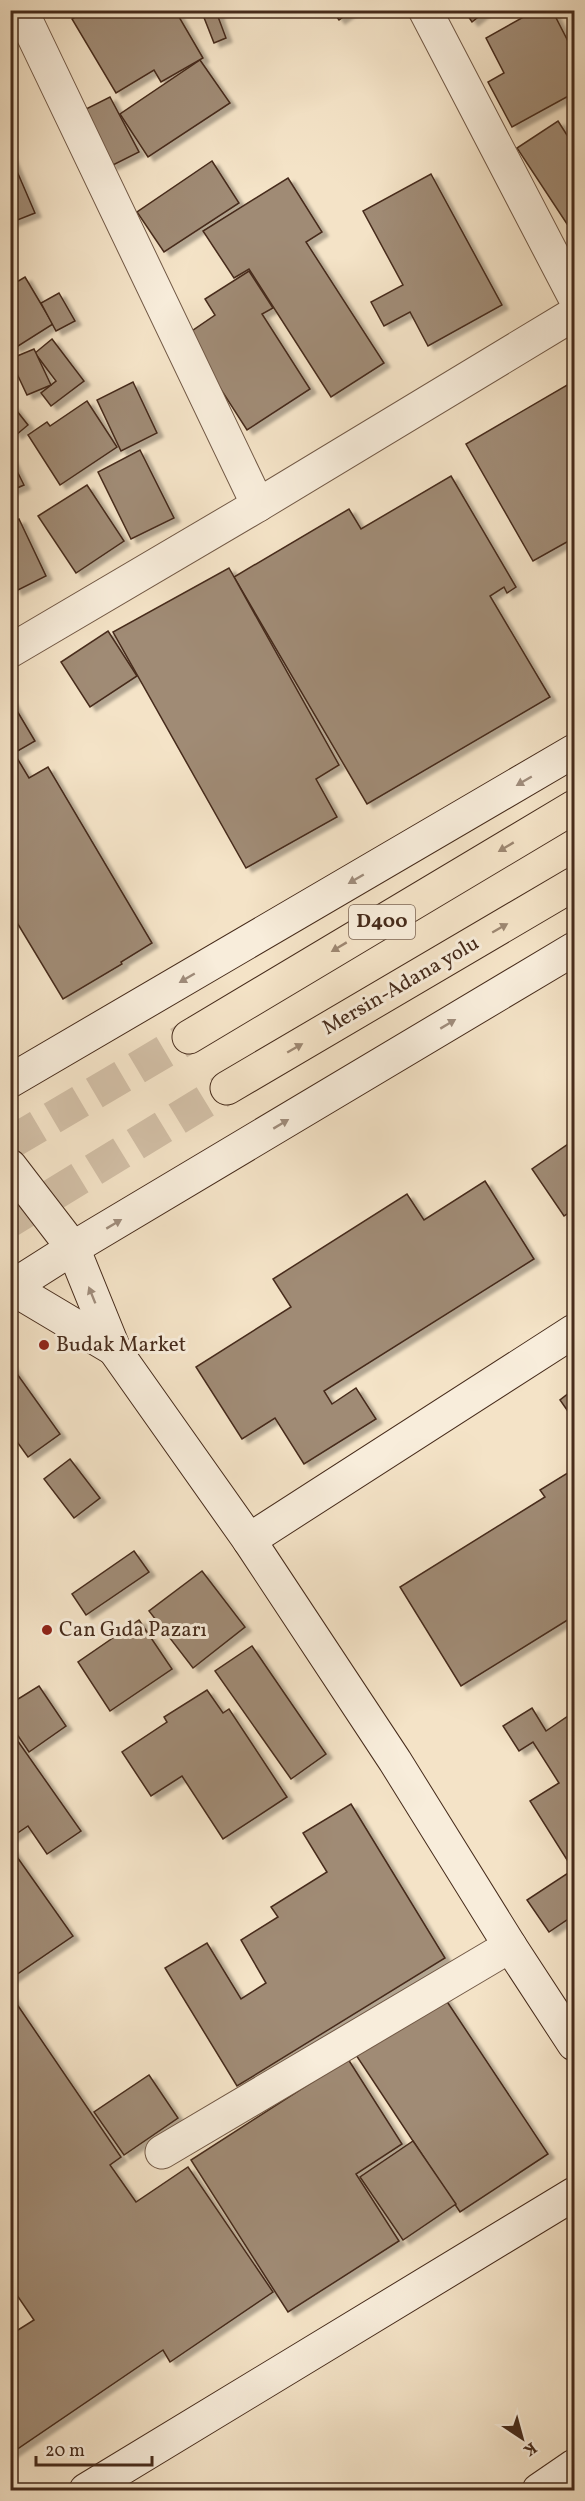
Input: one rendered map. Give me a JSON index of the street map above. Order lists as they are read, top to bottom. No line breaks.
{"streets":{"highway":["D400","Mersin-Adana yolu"]},"places":["Budak Market","Can Gıda Pazarı"],"scale_bar":"20 m","north":"bottom right"}
